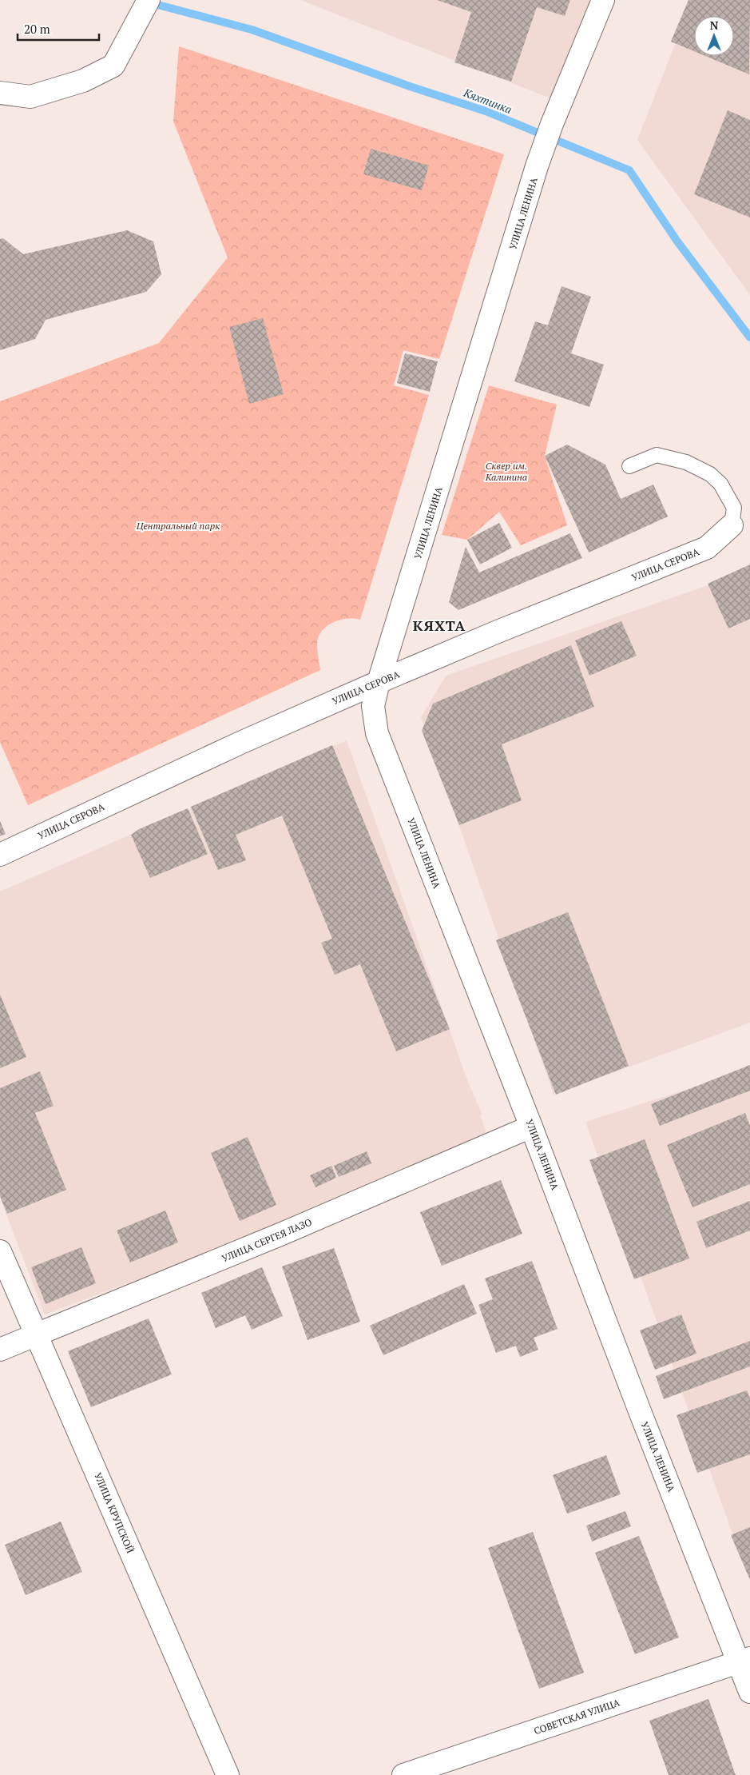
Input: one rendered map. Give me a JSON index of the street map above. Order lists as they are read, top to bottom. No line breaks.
{"streets":{"street":["УЛИЦА ЛЕНИНА","УЛИЦА СЕРОВА","УЛИЦА СЕРГЕЯ ЛАЗО","УЛИЦА КРУПСКОЙ","СОВЕТСКАЯ УЛИЦА"]},"crossings":[["УЛИЦА ЛЕНИНА","УЛИЦА СЕРОВА"],["УЛИЦА ЛЕНИНА","УЛИЦА СЕРГЕЯ ЛАЗО"],["УЛИЦА ЛЕНИНА","СОВЕТСКАЯ УЛИЦА"],["УЛИЦА СЕРГЕЯ ЛАЗО","УЛИЦА КРУПСКОЙ"]],"districts":["КЯХТА"],"water":["Кяхтинка"],"parks":["Сквер им. Калинина","Центральный парк"],"scale_bar":"20 m","north":"top"}
